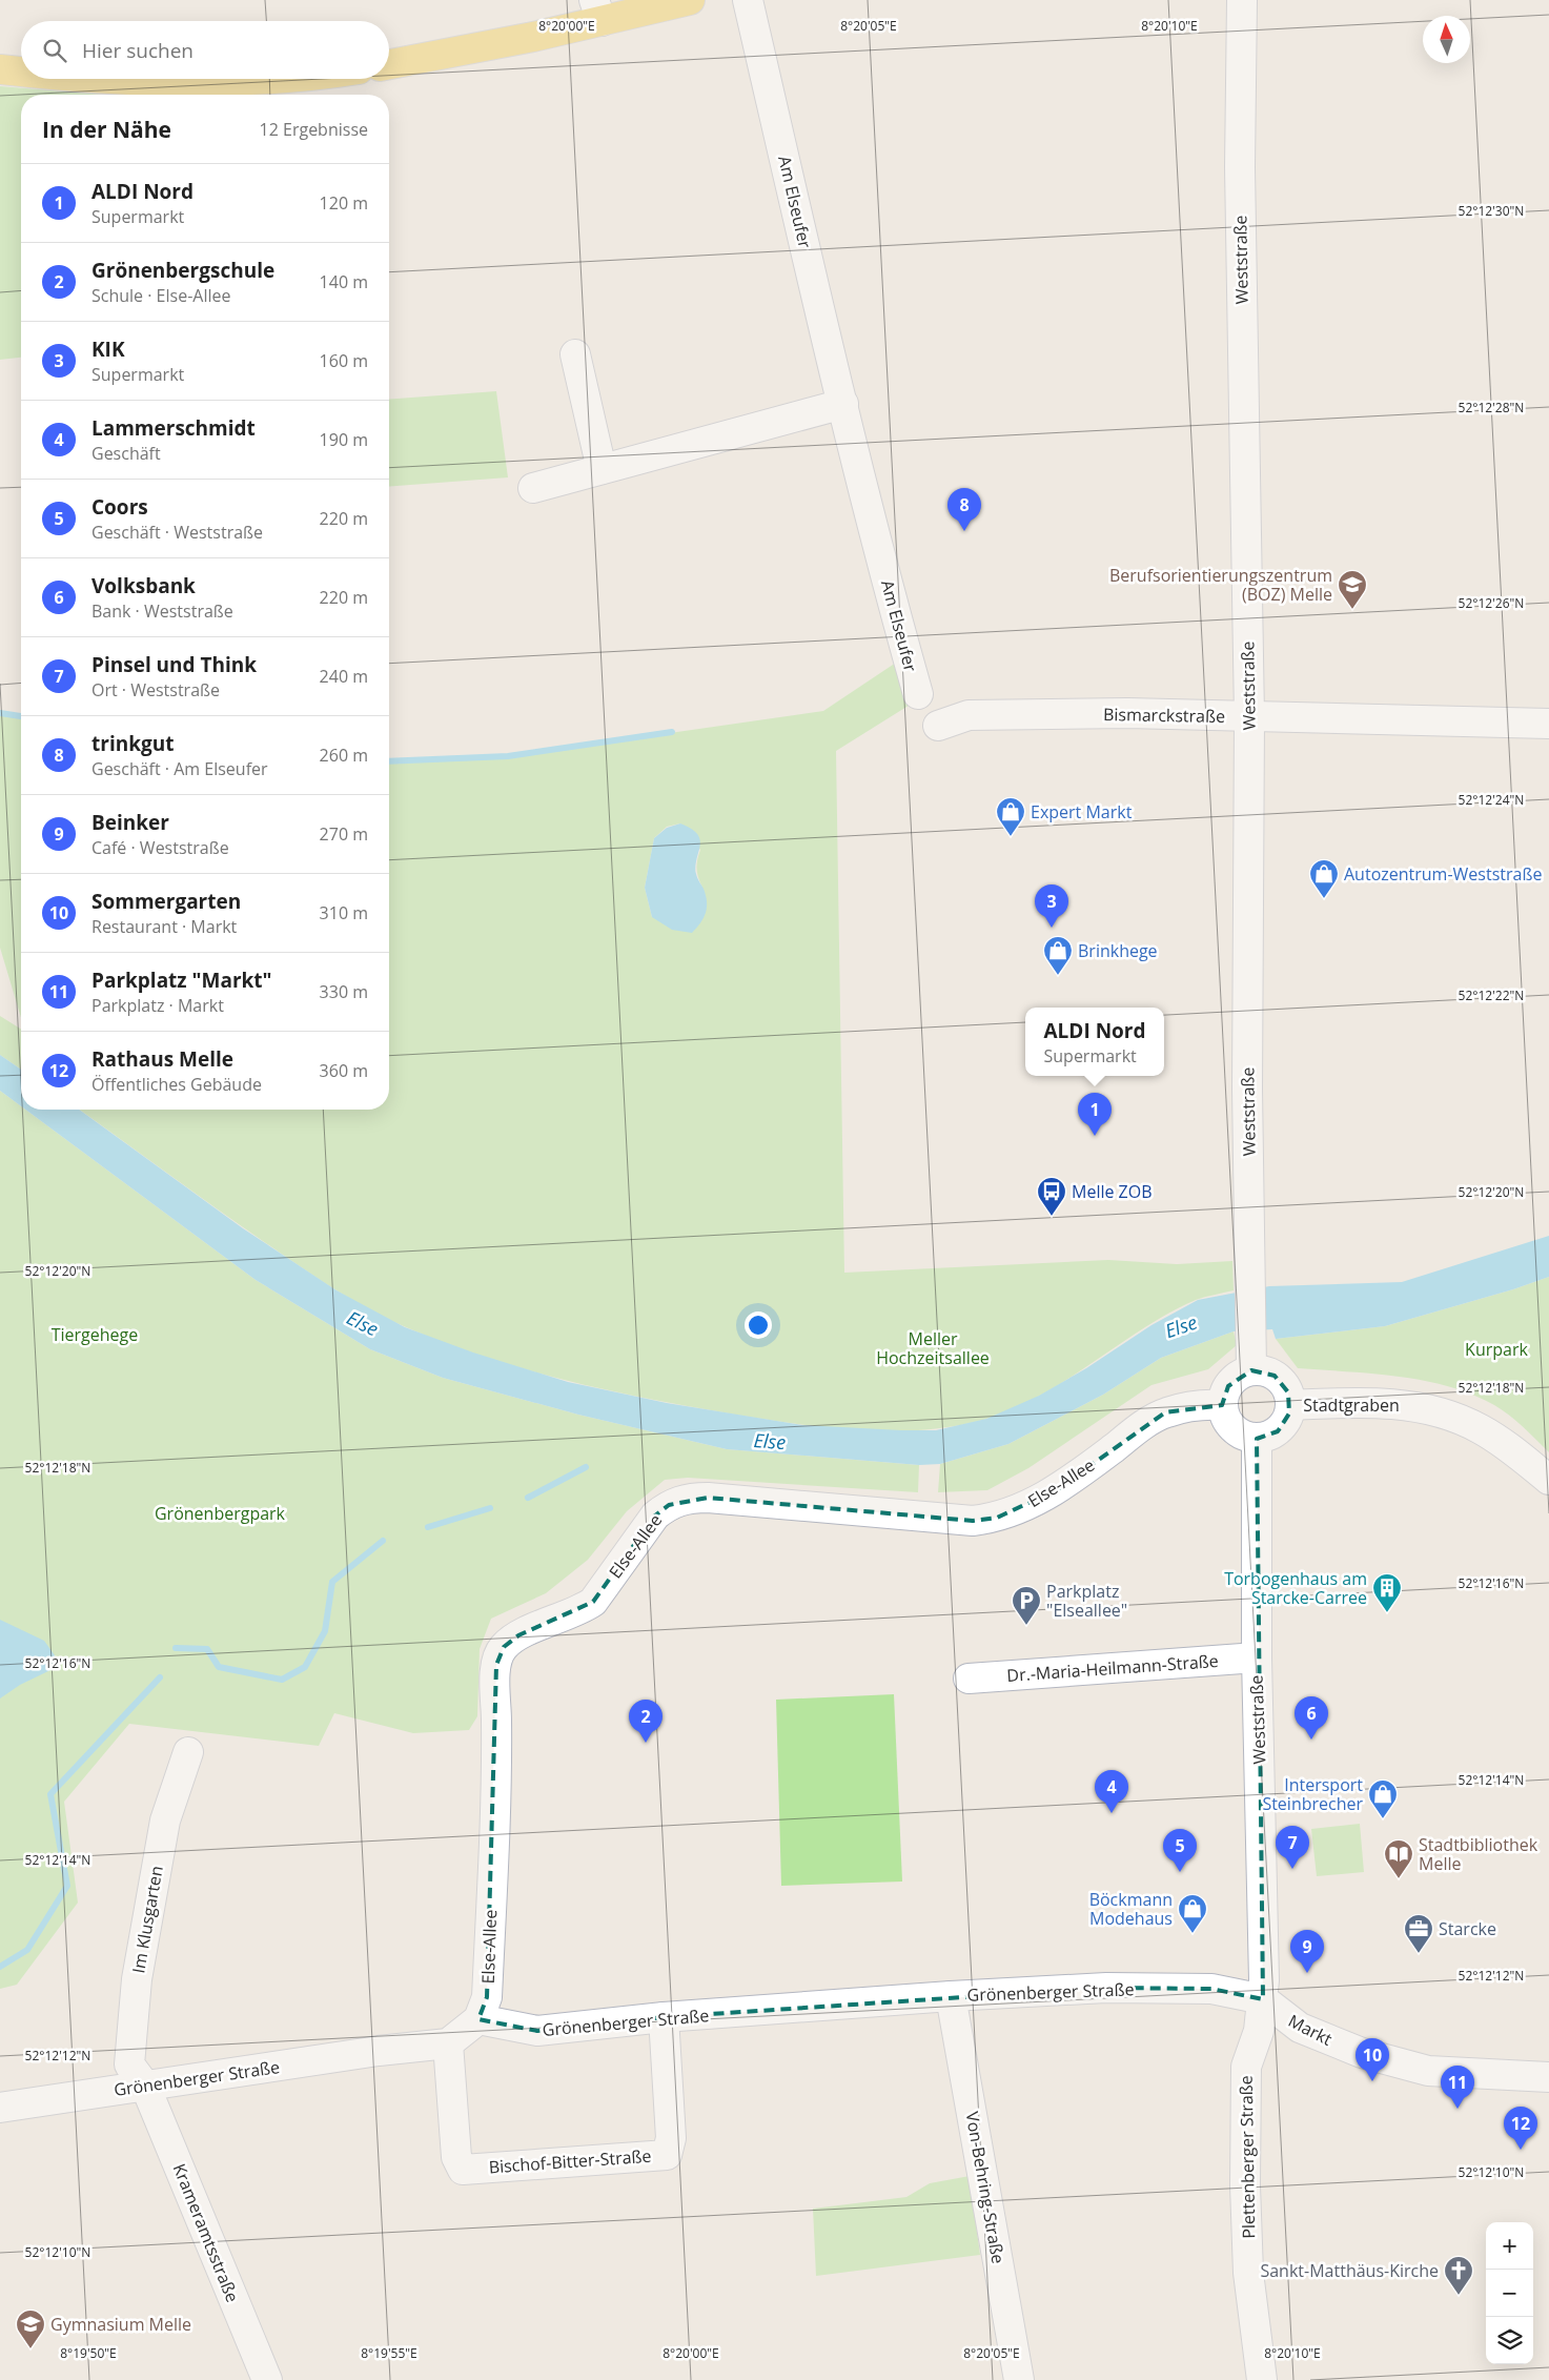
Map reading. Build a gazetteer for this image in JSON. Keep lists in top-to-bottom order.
{
  "streets": {
    "street": [
      "Am Elseufer",
      "Weststraße",
      "Bismarckstraße",
      "Stadtgraben",
      "Else-Allee",
      "Dr.-Maria-Heilmann-Straße",
      "Im Klusgarten",
      "Grönenberger Straße",
      "Markt",
      "Plettenberger Straße",
      "Bischof-Bitter-Straße",
      "Von-Behring-Straße",
      "Krameramtsstraße"
    ]
  },
  "crossings": [
    ["Weststraße", "Bismarckstraße"],
    ["Weststraße", "Stadtgraben"],
    ["Weststraße", "Else-Allee"],
    ["Weststraße", "Dr.-Maria-Heilmann-Straße"],
    ["Weststraße", "Grönenberger Straße"],
    ["Weststraße", "Markt"],
    ["Weststraße", "Plettenberger Straße"],
    ["Stadtgraben", "Else-Allee"],
    ["Else-Allee", "Grönenberger Straße"],
    ["Im Klusgarten", "Grönenberger Straße"],
    ["Im Klusgarten", "Krameramtsstraße"],
    ["Grönenberger Straße", "Markt"],
    ["Grönenberger Straße", "Plettenberger Straße"],
    ["Grönenberger Straße", "Bischof-Bitter-Straße"],
    ["Grönenberger Straße", "Von-Behring-Straße"],
    ["Grönenberger Straße", "Krameramtsstraße"],
    ["Markt", "Plettenberger Straße"]
  ],
  "water": ["Else"],
  "parks": [
    "Tiergehege",
    "Meller Hochzeitsallee",
    "Kurpark",
    "Grönenbergpark"
  ],
  "places": {
    "school or university": ["Berufsorientierungszentrum (BOZ) Melle", "Gymnasium Melle"],
    "shop": [
      "Expert Markt",
      "Autozentrum-Weststraße",
      "Brinkhege",
      "Intersport Steinbrecher",
      "Böckmann Modehaus"
    ],
    "bus stop": ["Melle ZOB"],
    "building": ["Torbogenhaus am Starcke-Carree"],
    "parking": ["Parkplatz \"Elseallee\""],
    "library": ["Stadtbibliothek Melle"],
    "office": ["Starcke"],
    "church": ["Sankt-Matthäus-Kirche"]
  },
  "north": "top",
  "page": {
    "search": "Hier suchen",
    "heading": ["In der Nähe", "12 Ergebnisse"],
    "list": [
      {
        "mark": "1",
        "name": "ALDI Nord",
        "note": "Supermarkt",
        "value": "120 m"
      },
      {
        "mark": "2",
        "name": "Grönenbergschule",
        "note": "Schule · Else-Allee",
        "value": "140 m"
      },
      {
        "mark": "3",
        "name": "KIK",
        "note": "Supermarkt",
        "value": "160 m"
      },
      {
        "mark": "4",
        "name": "Lammerschmidt",
        "note": "Geschäft",
        "value": "190 m"
      },
      {
        "mark": "5",
        "name": "Coors",
        "note": "Geschäft · Weststraße",
        "value": "220 m"
      },
      {
        "mark": "6",
        "name": "Volksbank",
        "note": "Bank · Weststraße",
        "value": "220 m"
      },
      {
        "mark": "7",
        "name": "Pinsel und Think",
        "note": "Ort · Weststraße",
        "value": "240 m"
      },
      {
        "mark": "8",
        "name": "trinkgut",
        "note": "Geschäft · Am Elseufer",
        "value": "260 m"
      },
      {
        "mark": "9",
        "name": "Beinker",
        "note": "Café · Weststraße",
        "value": "270 m"
      },
      {
        "mark": "10",
        "name": "Sommergarten",
        "note": "Restaurant · Markt",
        "value": "310 m"
      },
      {
        "mark": "11",
        "name": "Parkplatz \"Markt\"",
        "note": "Parkplatz · Markt",
        "value": "330 m"
      },
      {
        "mark": "12",
        "name": "Rathaus Melle",
        "note": "Öffentliches Gebäude",
        "value": "360 m"
      }
    ],
    "pins": [
      "8",
      "3",
      "1",
      "6",
      "2",
      "4",
      "7",
      "5",
      "9",
      "10",
      "11",
      "12"
    ],
    "popup": ["ALDI Nord", "Supermarkt"],
    "map_buttons": ["+", "−"]
  },
  "coordinates": [
    "8°20'00\"E",
    "8°20'05\"E",
    "8°20'10\"E",
    "52°12'30\"N",
    "52°12'28\"N",
    "52°12'26\"N",
    "52°12'24\"N",
    "52°12'22\"N",
    "52°12'20\"N",
    "52°12'18\"N",
    "52°12'16\"N",
    "52°12'14\"N",
    "52°12'12\"N",
    "52°12'10\"N",
    "8°19'50\"E",
    "8°19'55\"E"
  ]
}
